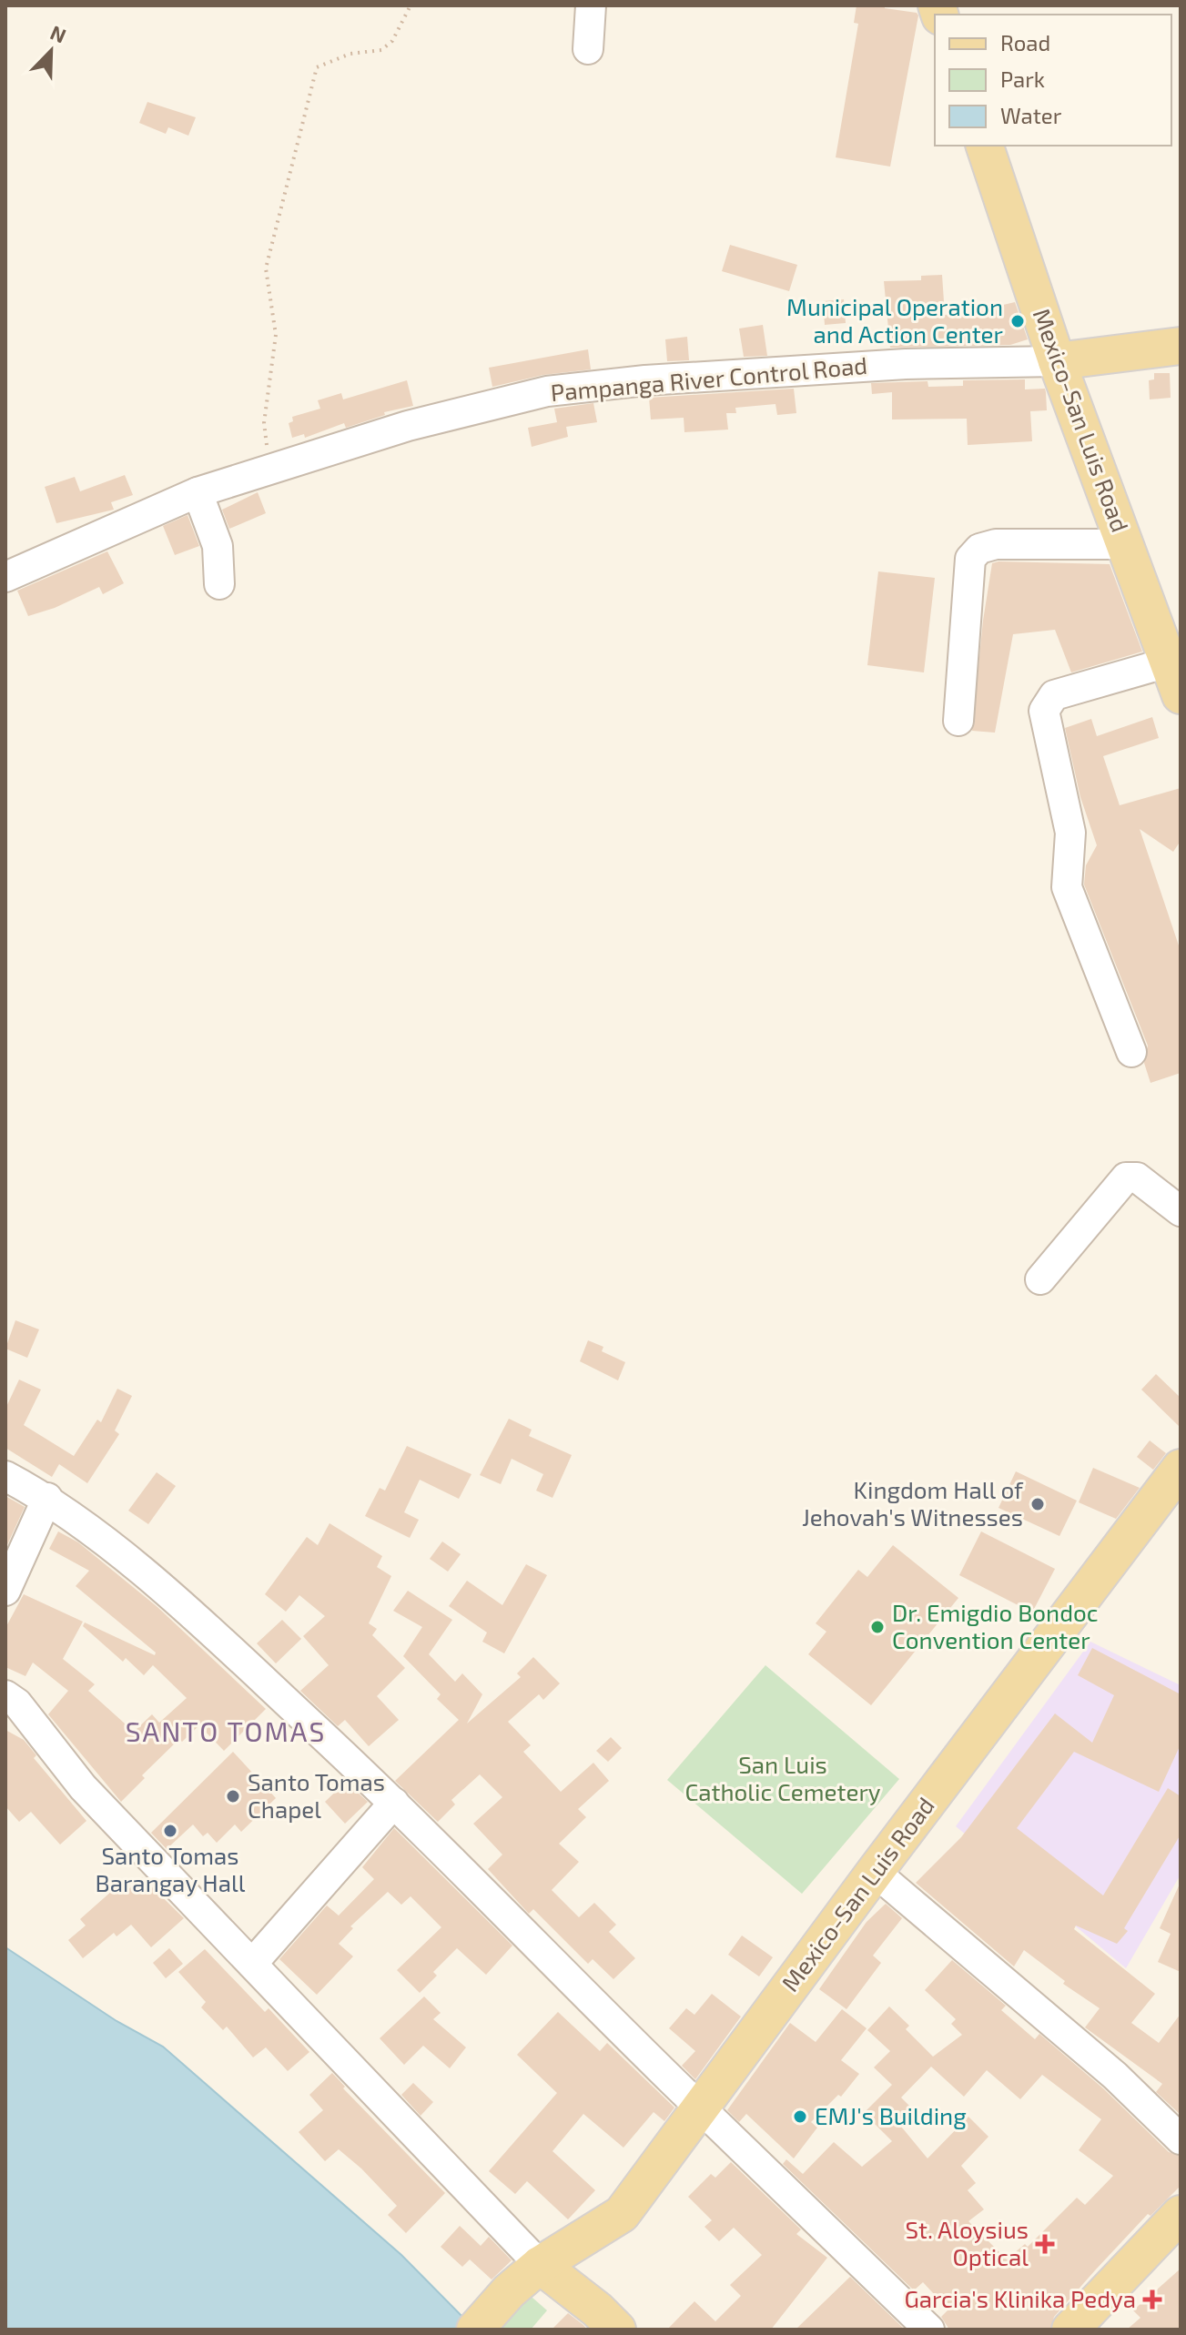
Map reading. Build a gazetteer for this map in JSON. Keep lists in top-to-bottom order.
{
  "streets": {
    "main road": ["Pampanga River Control Road", "Mexico-San Luis Road"]
  },
  "crossings": [
    ["Pampanga River Control Road", "Mexico-San Luis Road"]
  ],
  "districts": ["SANTO TOMAS"],
  "parks": ["San Luis Catholic Cemetery"],
  "places": {
    "other": [
      "Municipal Operation and Action Center",
      "Kingdom Hall of Jehovah's Witnesses",
      "Dr. Emigdio Bondoc Convention Center",
      "Santo Tomas Chapel",
      "Santo Tomas Barangay Hall",
      "EMJ's Building"
    ],
    "health": ["St. Aloysius Optical", "Garcia's Klinika Pedya"]
  },
  "legend": ["Road", "Park", "Water"],
  "north": "top right"
}
